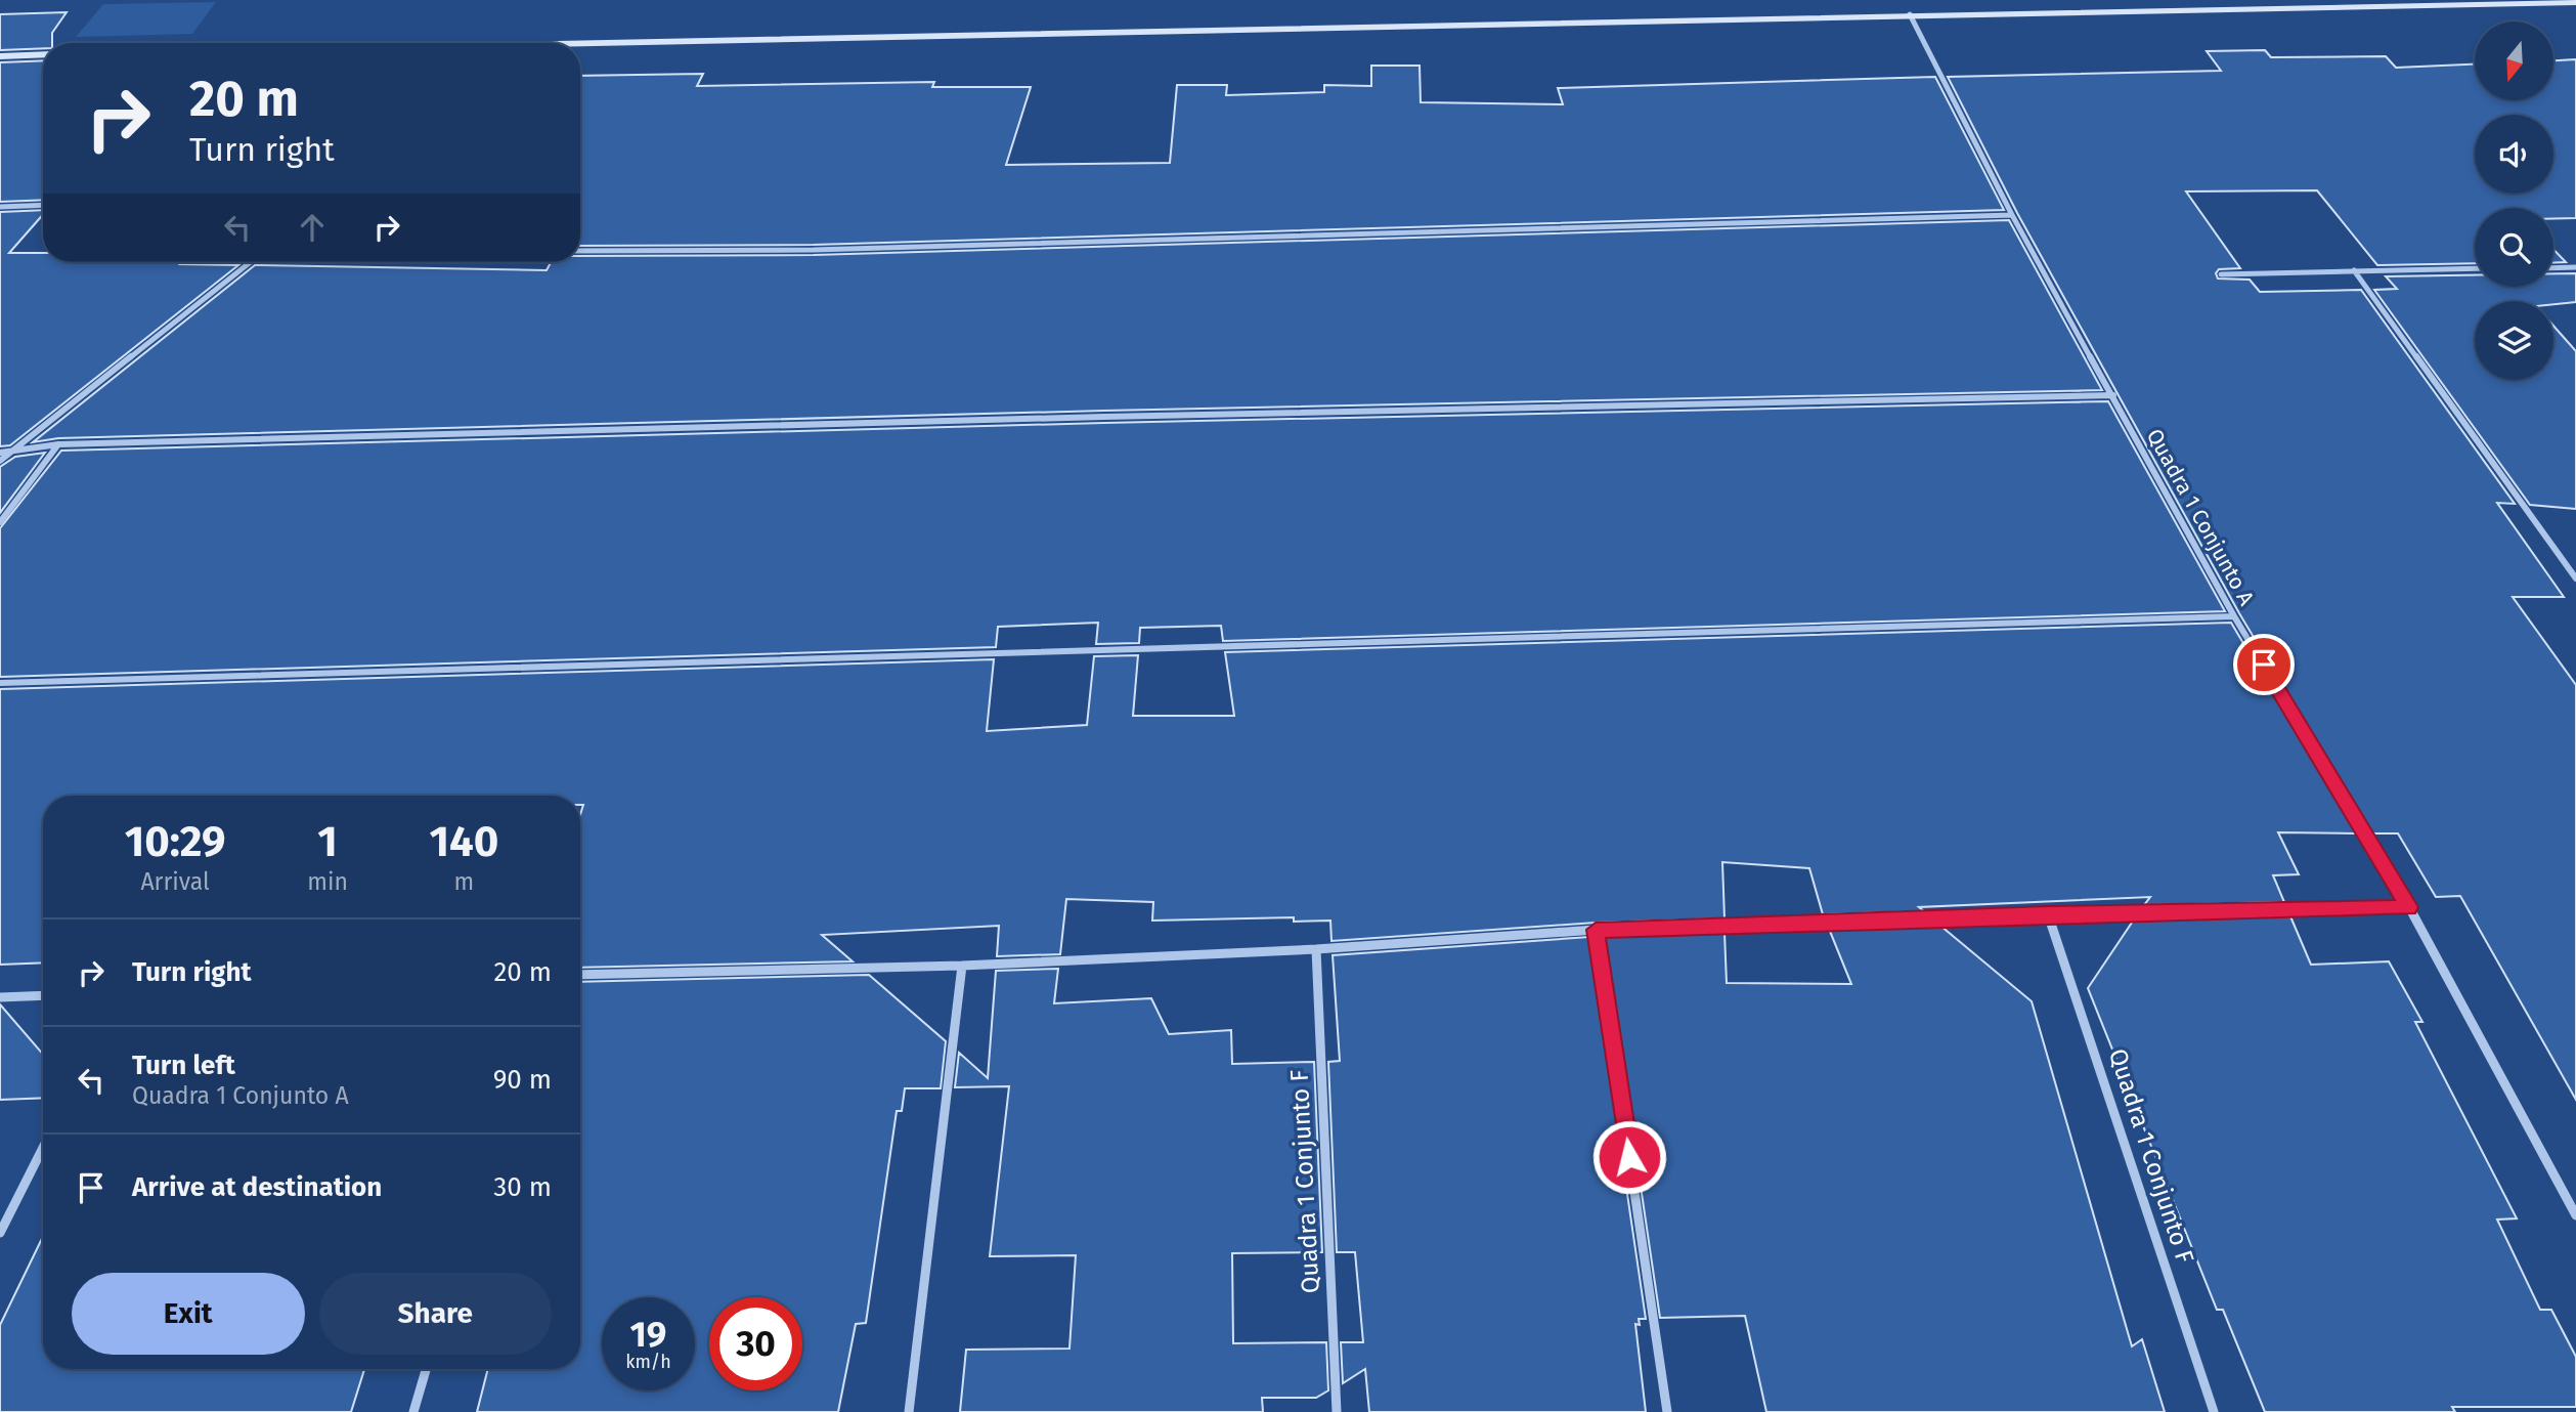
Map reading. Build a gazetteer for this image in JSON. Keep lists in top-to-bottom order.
{
  "streets": {
    "street": ["Quadra 1 Conjunto A", "Quadra 1 Conjunto F"]
  },
  "north": "bottom",
  "page": {
    "turn": ["20 m", "Turn right"],
    "eta": [
      "10:29",
      "Arrival",
      "1",
      "min",
      "140",
      "m"
    ],
    "list": [
      {
        "name": "Turn right",
        "value": "20 m"
      },
      {
        "name": "Turn left",
        "note": "Quadra 1 Conjunto A",
        "value": "90 m"
      },
      {
        "name": "Arrive at destination",
        "value": "30 m"
      }
    ],
    "buttons": ["Exit", "Share"],
    "speed": "19 km/h",
    "limit": "30"
  }
}
